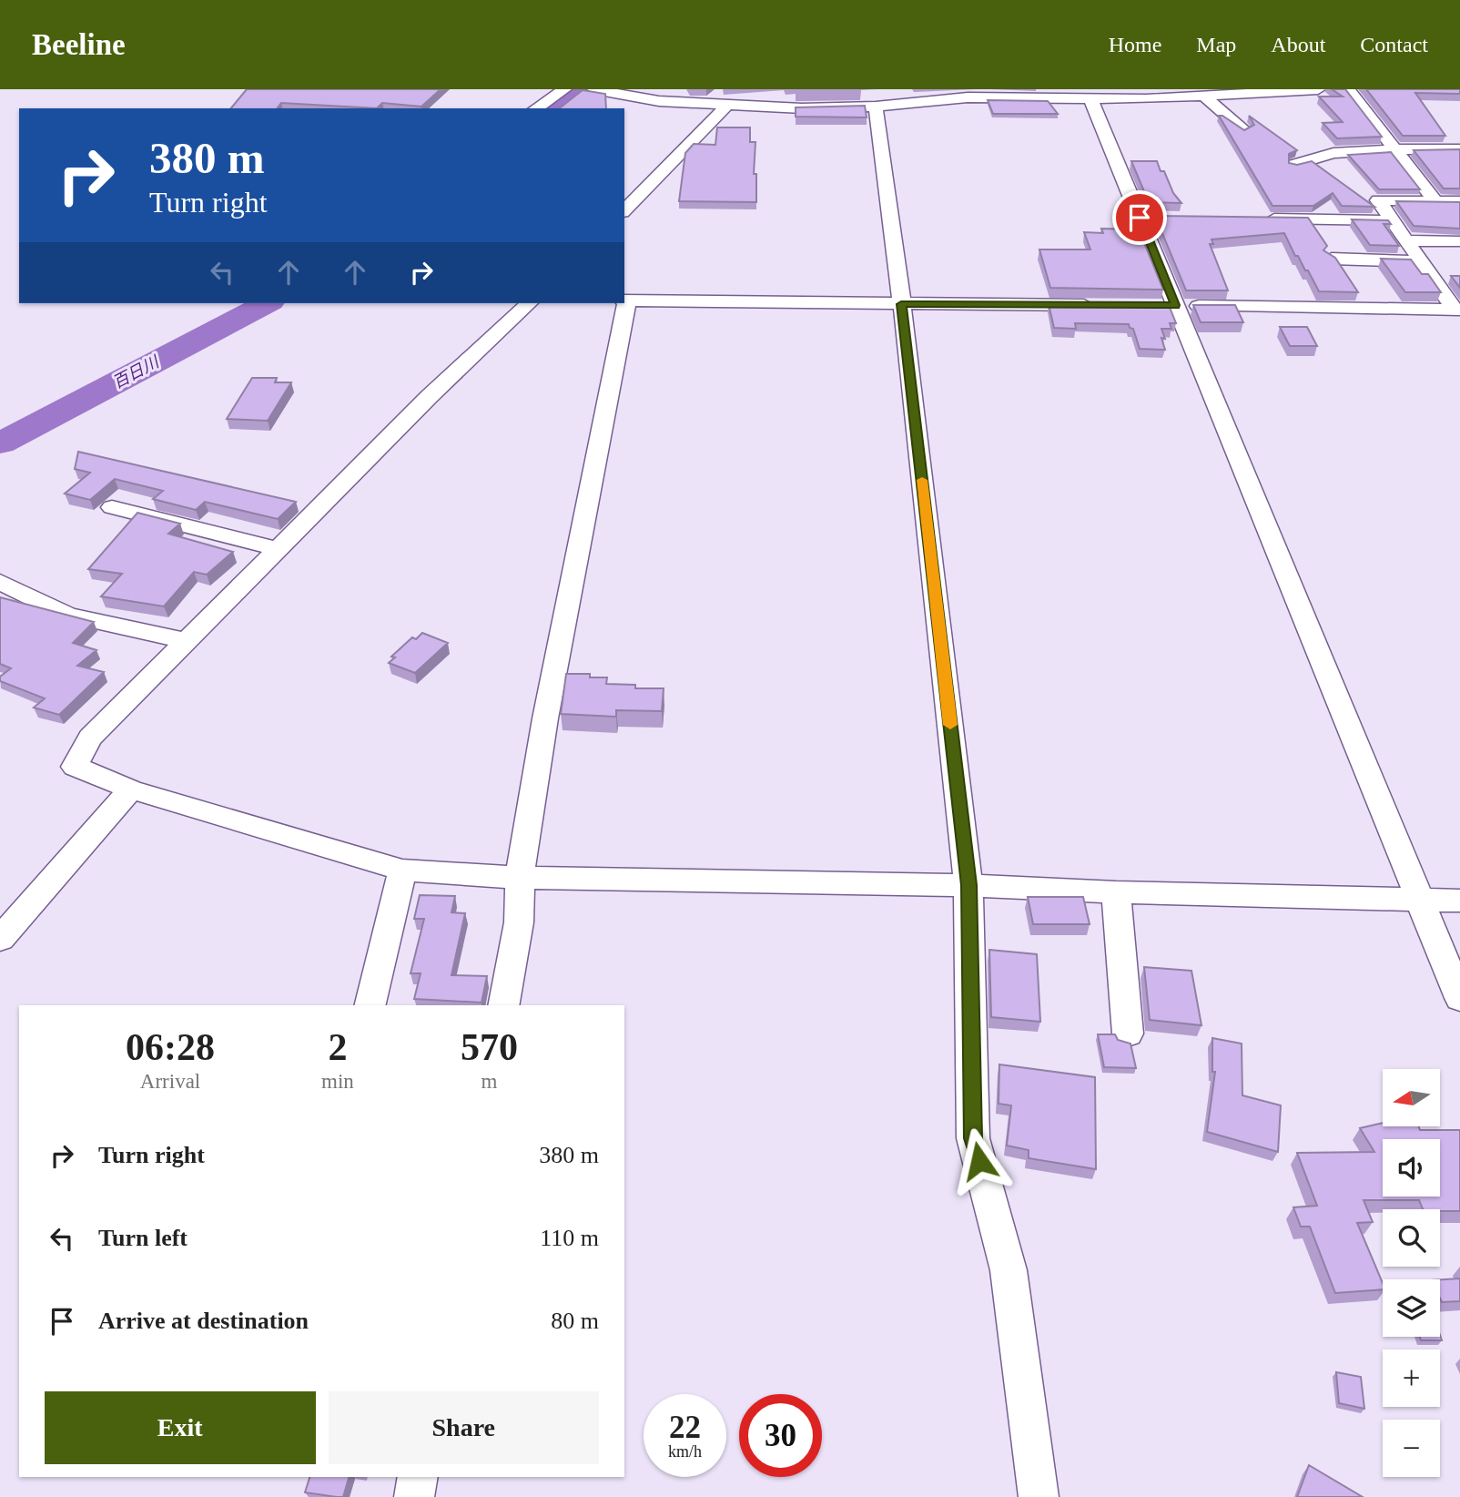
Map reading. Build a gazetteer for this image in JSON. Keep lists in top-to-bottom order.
{
  "water": ["百日川"],
  "north": "left",
  "page": {
    "header": "Beeline",
    "nav": [
      "Home",
      "Map",
      "About",
      "Contact"
    ],
    "turn": ["380 m", "Turn right"],
    "eta": [
      "06:28",
      "Arrival",
      "2",
      "min",
      "570",
      "m"
    ],
    "map_buttons": ["+", "−"],
    "list": [
      {
        "name": "Turn right",
        "value": "380 m"
      },
      {
        "name": "Turn left",
        "value": "110 m"
      },
      {
        "name": "Arrive at destination",
        "value": "80 m"
      }
    ],
    "buttons": ["Exit", "Share"],
    "speed": "22 km/h",
    "limit": "30"
  }
}
